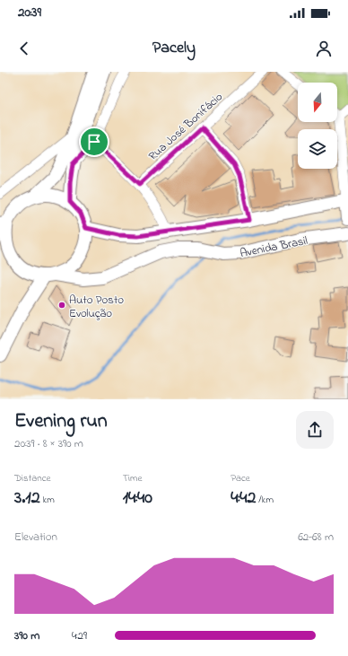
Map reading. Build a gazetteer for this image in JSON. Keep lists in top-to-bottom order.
{
  "streets": {
    "main road": ["Avenida Brasil"],
    "street": ["Rua José Bonifácio"]
  },
  "places": ["Auto Posto Evolução"],
  "north": "bottom",
  "page": {
    "status": "20:39",
    "header": "Pacely",
    "heading": ["Evening run", "20:39 · 8 × 390 m"],
    "stats": [
      ["Distance", "3.12 km"],
      ["Time", "14:40"],
      ["Pace", "4:42 /km"]
    ],
    "chart": ["Elevation", "62–68 m"],
    "list": [
      {
        "name": "390 m",
        "note": "4:29"
      }
    ]
  }
}
